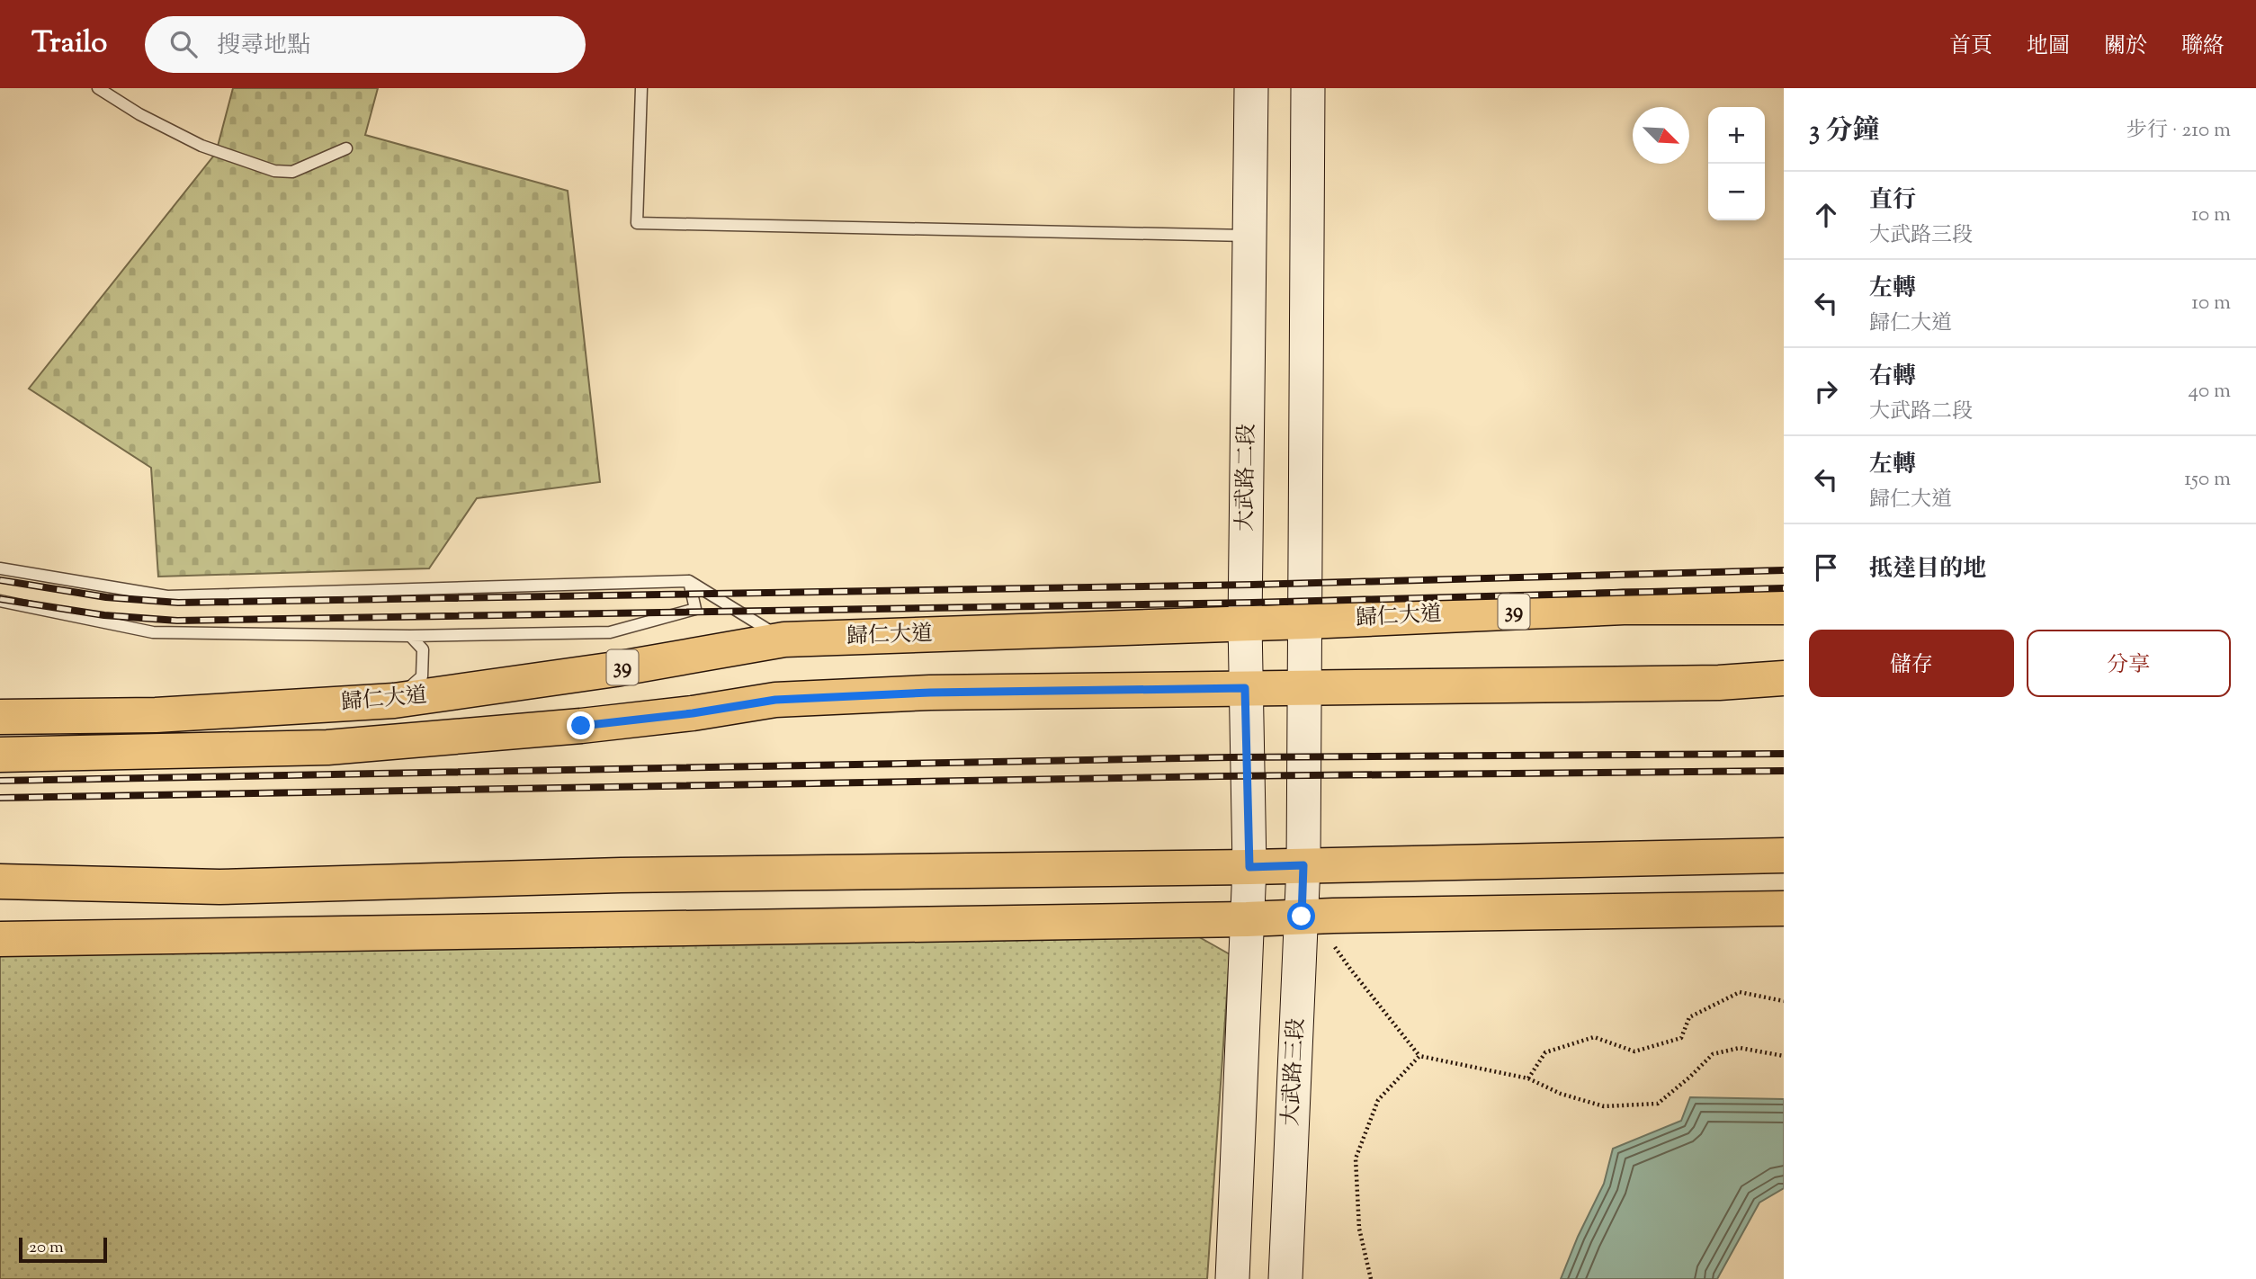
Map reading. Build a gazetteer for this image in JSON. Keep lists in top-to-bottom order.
{
  "streets": {
    "main road": ["39", "歸仁大道"],
    "street": ["大武路二段", "大武路三段"]
  },
  "crossings": [
    ["大武路二段", "歸仁大道"]
  ],
  "scale_bar": "20 m",
  "north": "bottom right",
  "page": {
    "header": "Trailo",
    "search": "搜尋地點",
    "nav": [
      "首頁",
      "地圖",
      "關於",
      "聯絡"
    ],
    "heading": ["3 分鐘", "步行 · 210 m"],
    "map_buttons": ["+", "−"],
    "list": [
      ["直行", "大武路三段", "10 m"],
      ["左轉", "歸仁大道", "10 m"],
      ["右轉", "大武路二段", "40 m"],
      ["左轉", "歸仁大道", "150 m"],
      "抵達目的地"
    ],
    "buttons": ["儲存", "分享"],
    "scale": "20 m"
  }
}
